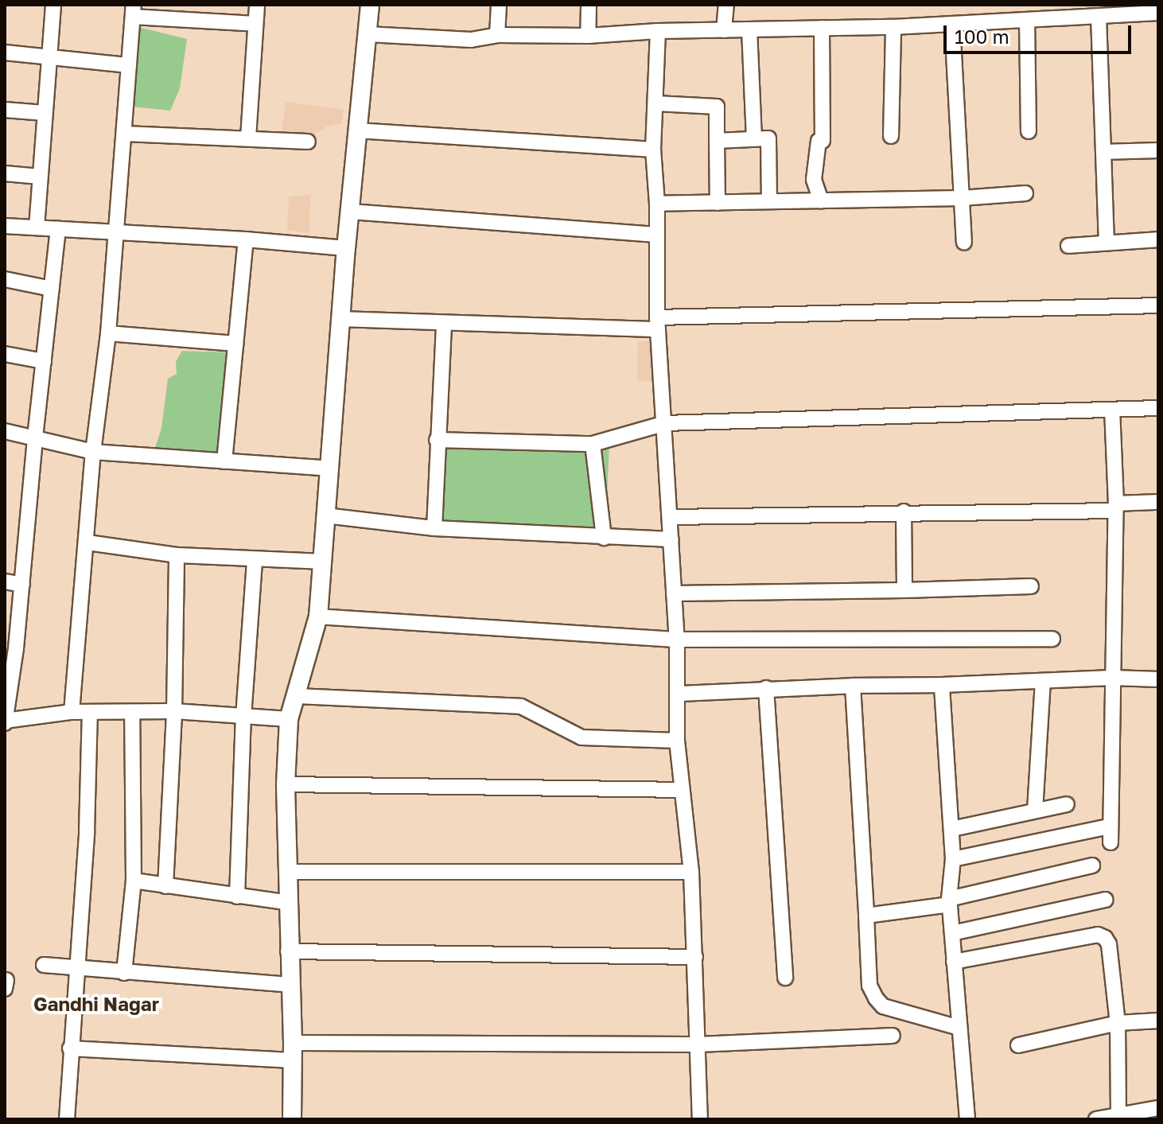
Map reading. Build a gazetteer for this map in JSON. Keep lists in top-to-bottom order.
{
  "districts": ["Gandhi Nagar"],
  "scale_bar": "100 m"
}
